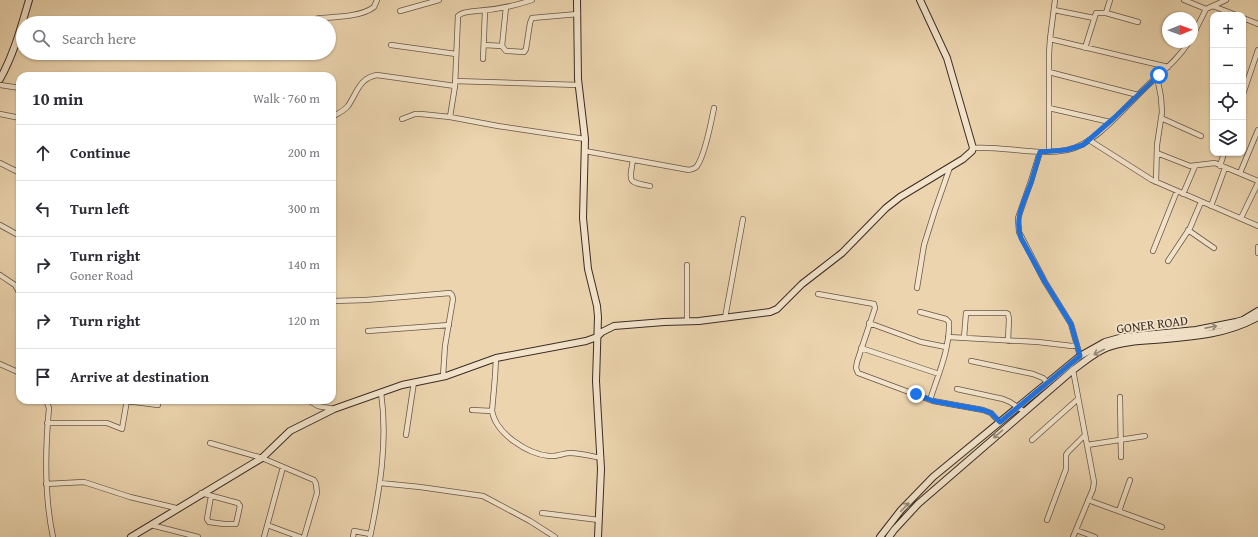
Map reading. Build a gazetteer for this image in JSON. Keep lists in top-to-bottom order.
{
  "streets": {
    "street": ["GONER ROAD"]
  },
  "north": "right",
  "page": {
    "map_buttons": ["+", "−"],
    "search": "Search here",
    "heading": ["10 min", "Walk · 760 m"],
    "list": [
      ["Continue", "200 m"],
      ["Turn left", "300 m"],
      ["Turn right", "Goner Road", "140 m"],
      ["Turn right", "120 m"],
      "Arrive at destination"
    ]
  }
}
